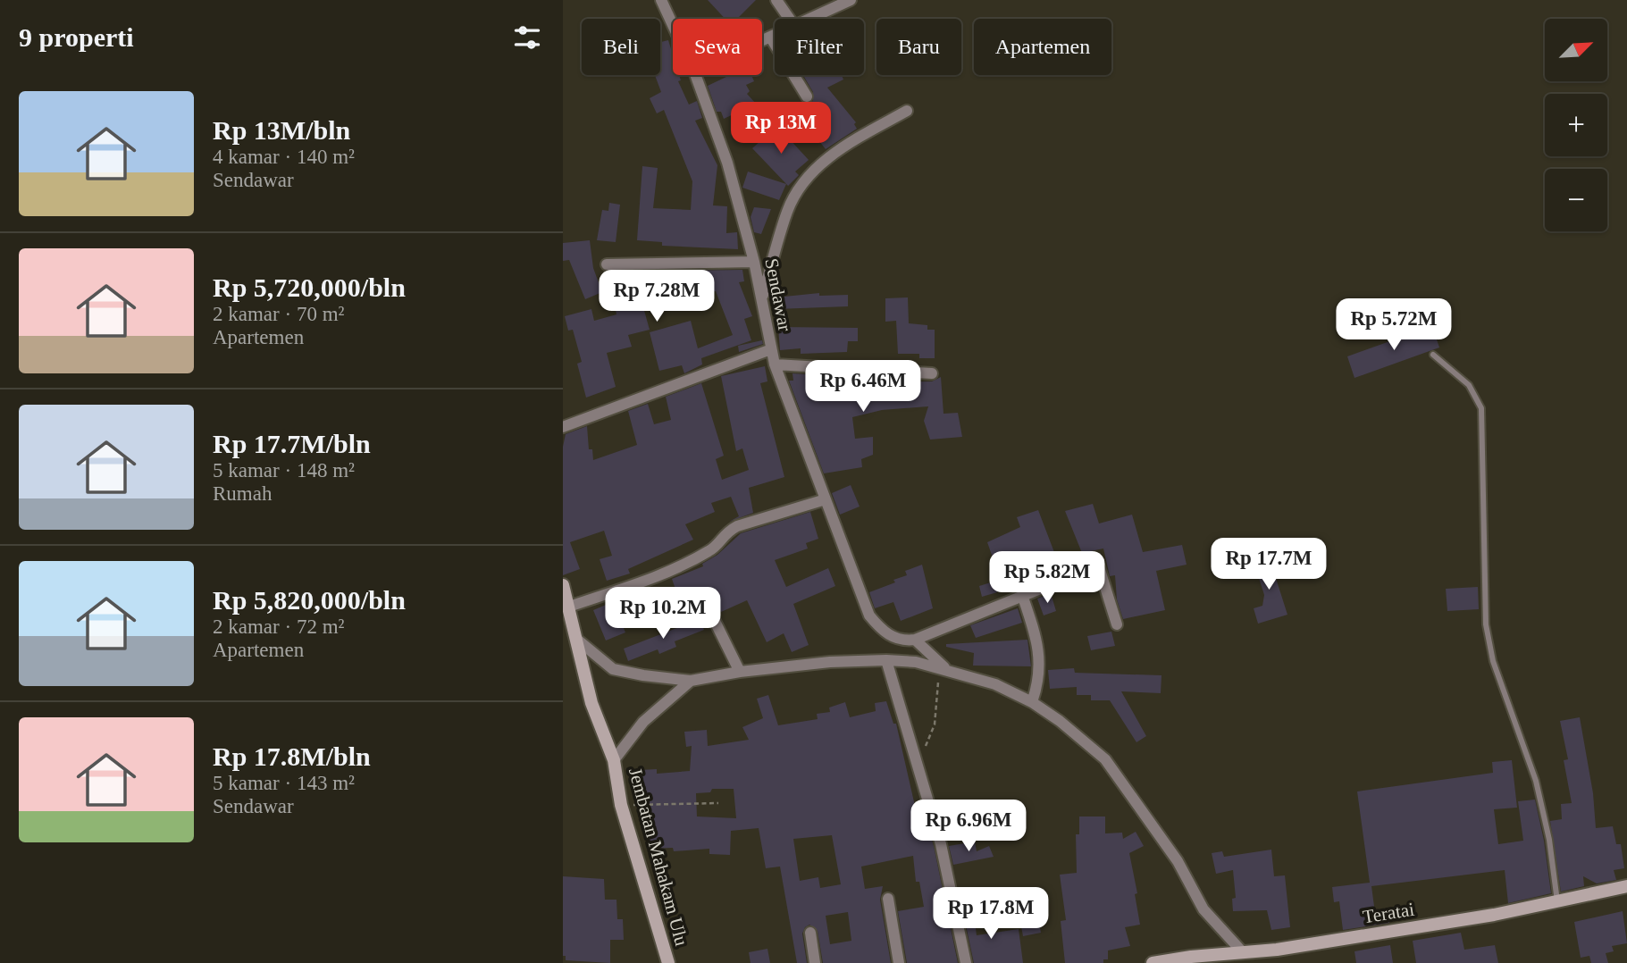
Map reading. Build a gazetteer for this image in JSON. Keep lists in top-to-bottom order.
{
  "streets": {
    "main road": ["Jembatan Mahakam Ulu", "Teratai"],
    "street": ["Sendawar"]
  },
  "north": "top right",
  "page": {
    "heading": "9 properti",
    "map_buttons": ["+", "−"],
    "chip": [
      "Beli",
      "Sewa",
      "Filter",
      "Baru",
      "Apartemen"
    ],
    "list": [
      {
        "name": "Rp 13M/bln",
        "note": "4 kamar · 140 m² · Sendawar"
      },
      {
        "name": "Rp 5,720,000/bln",
        "note": "2 kamar · 70 m² · Apartemen"
      },
      {
        "name": "Rp 17.7M/bln",
        "note": "5 kamar · 148 m² · Rumah"
      },
      {
        "name": "Rp 5,820,000/bln",
        "note": "2 kamar · 72 m² · Apartemen"
      },
      {
        "name": "Rp 17.8M/bln",
        "note": "5 kamar · 143 m² · Sendawar"
      }
    ],
    "price": [
      "Rp 13M",
      "Rp 7.28M",
      "Rp 5.72M",
      "Rp 6.46M",
      "Rp 17.7M",
      "Rp 5.82M",
      "Rp 10.2M",
      "Rp 6.96M",
      "Rp 17.8M"
    ]
  }
}
